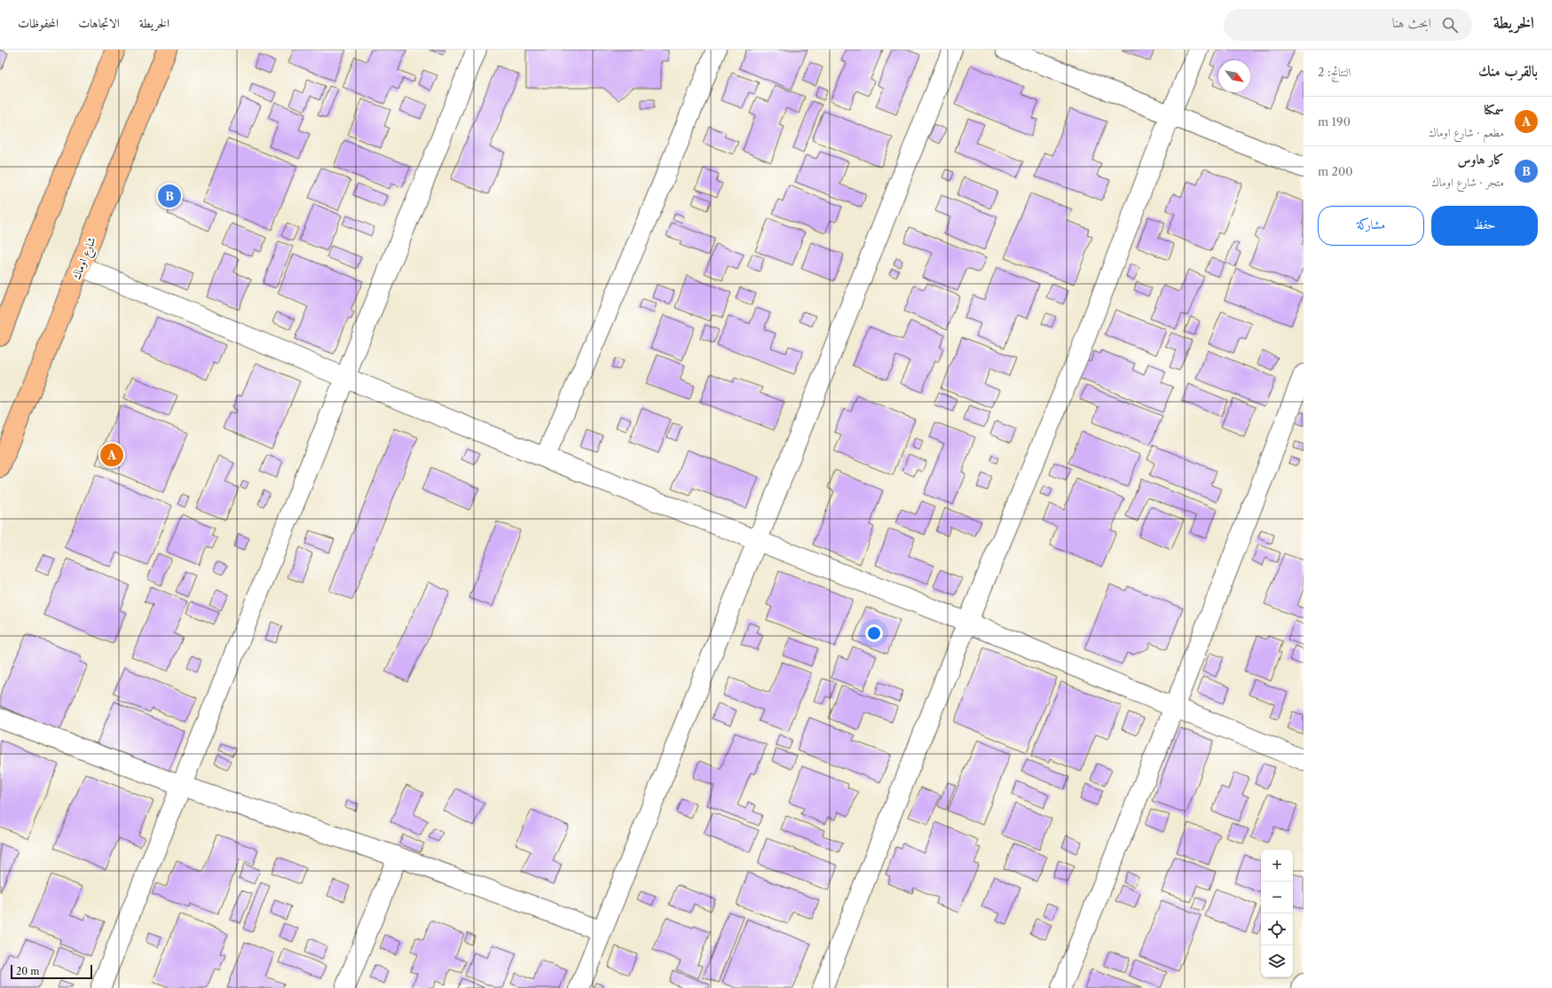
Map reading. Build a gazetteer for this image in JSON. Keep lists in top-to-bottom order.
{
  "streets": {
    "main road": ["شارع اوماك"]
  },
  "scale_bar": "20 m",
  "north": "bottom right",
  "page": {
    "header": "الخريطة",
    "search": "ابحث هنا",
    "nav": ["الخريطة", "الاتجاهات", "المحفوظات"],
    "heading": ["بالقرب منك", "النتائج: 2"],
    "list": [
      {
        "mark": "A",
        "name": "سمكنا",
        "note": "مطعم · شارع اوماك",
        "value": "190 m"
      },
      {
        "mark": "B",
        "name": "كار هاوس",
        "note": "متجر · شارع اوماك",
        "value": "200 m"
      }
    ],
    "pins": ["B", "A"],
    "buttons": ["حفظ", "مشاركة"],
    "map_buttons": ["+", "−"],
    "scale": "20 m"
  }
}
